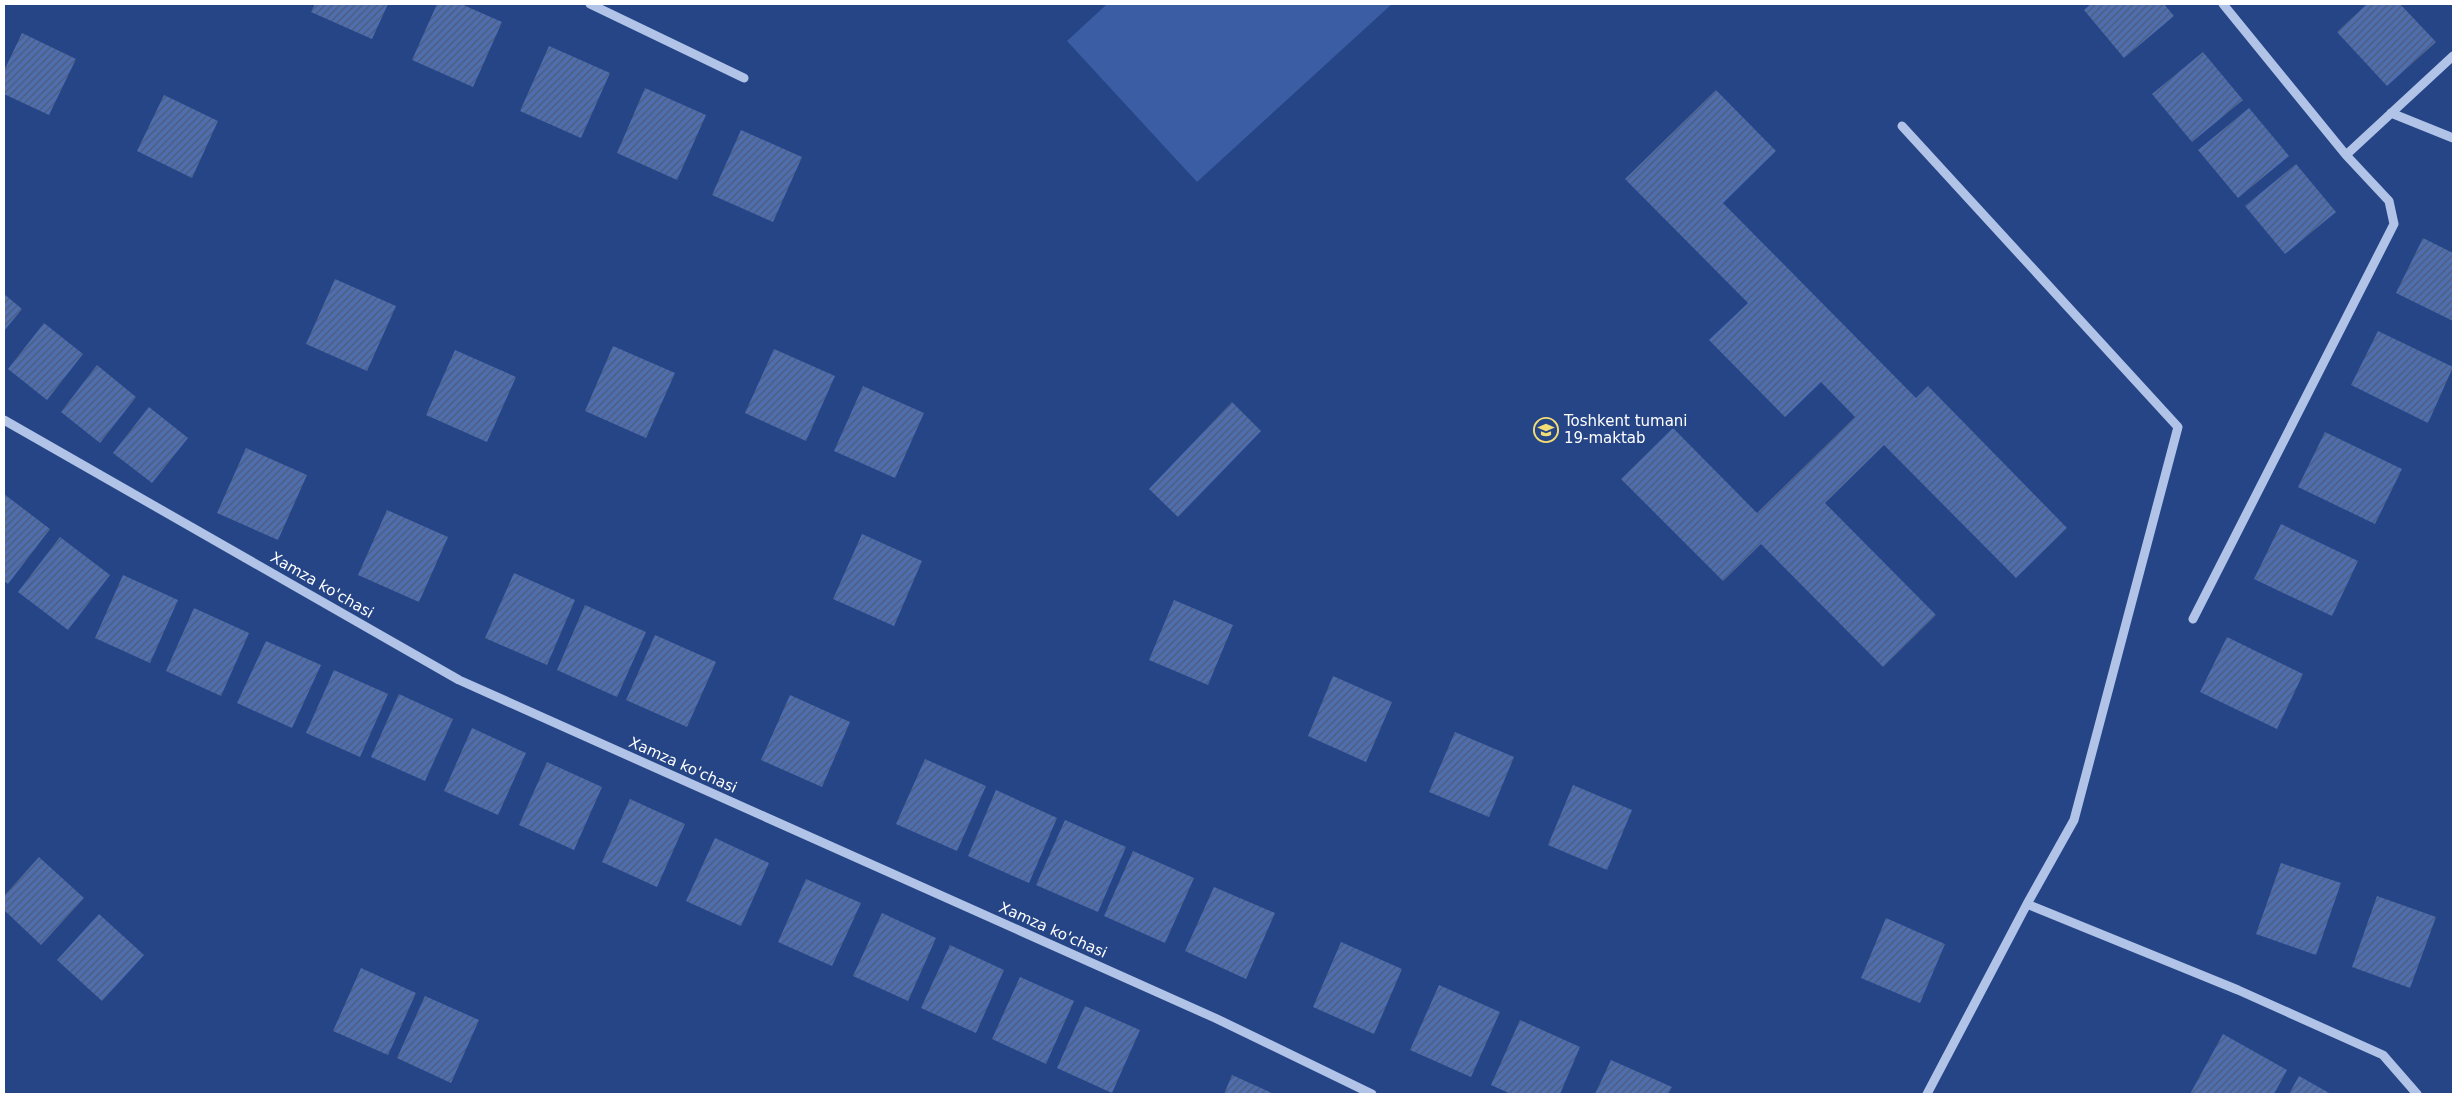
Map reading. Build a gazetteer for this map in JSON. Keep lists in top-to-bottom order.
{
  "streets": {
    "street": ["Xamza ko'chasi"]
  },
  "places": {
    "school or university": ["Toshkent tumani 19-maktab"]
  }
}
